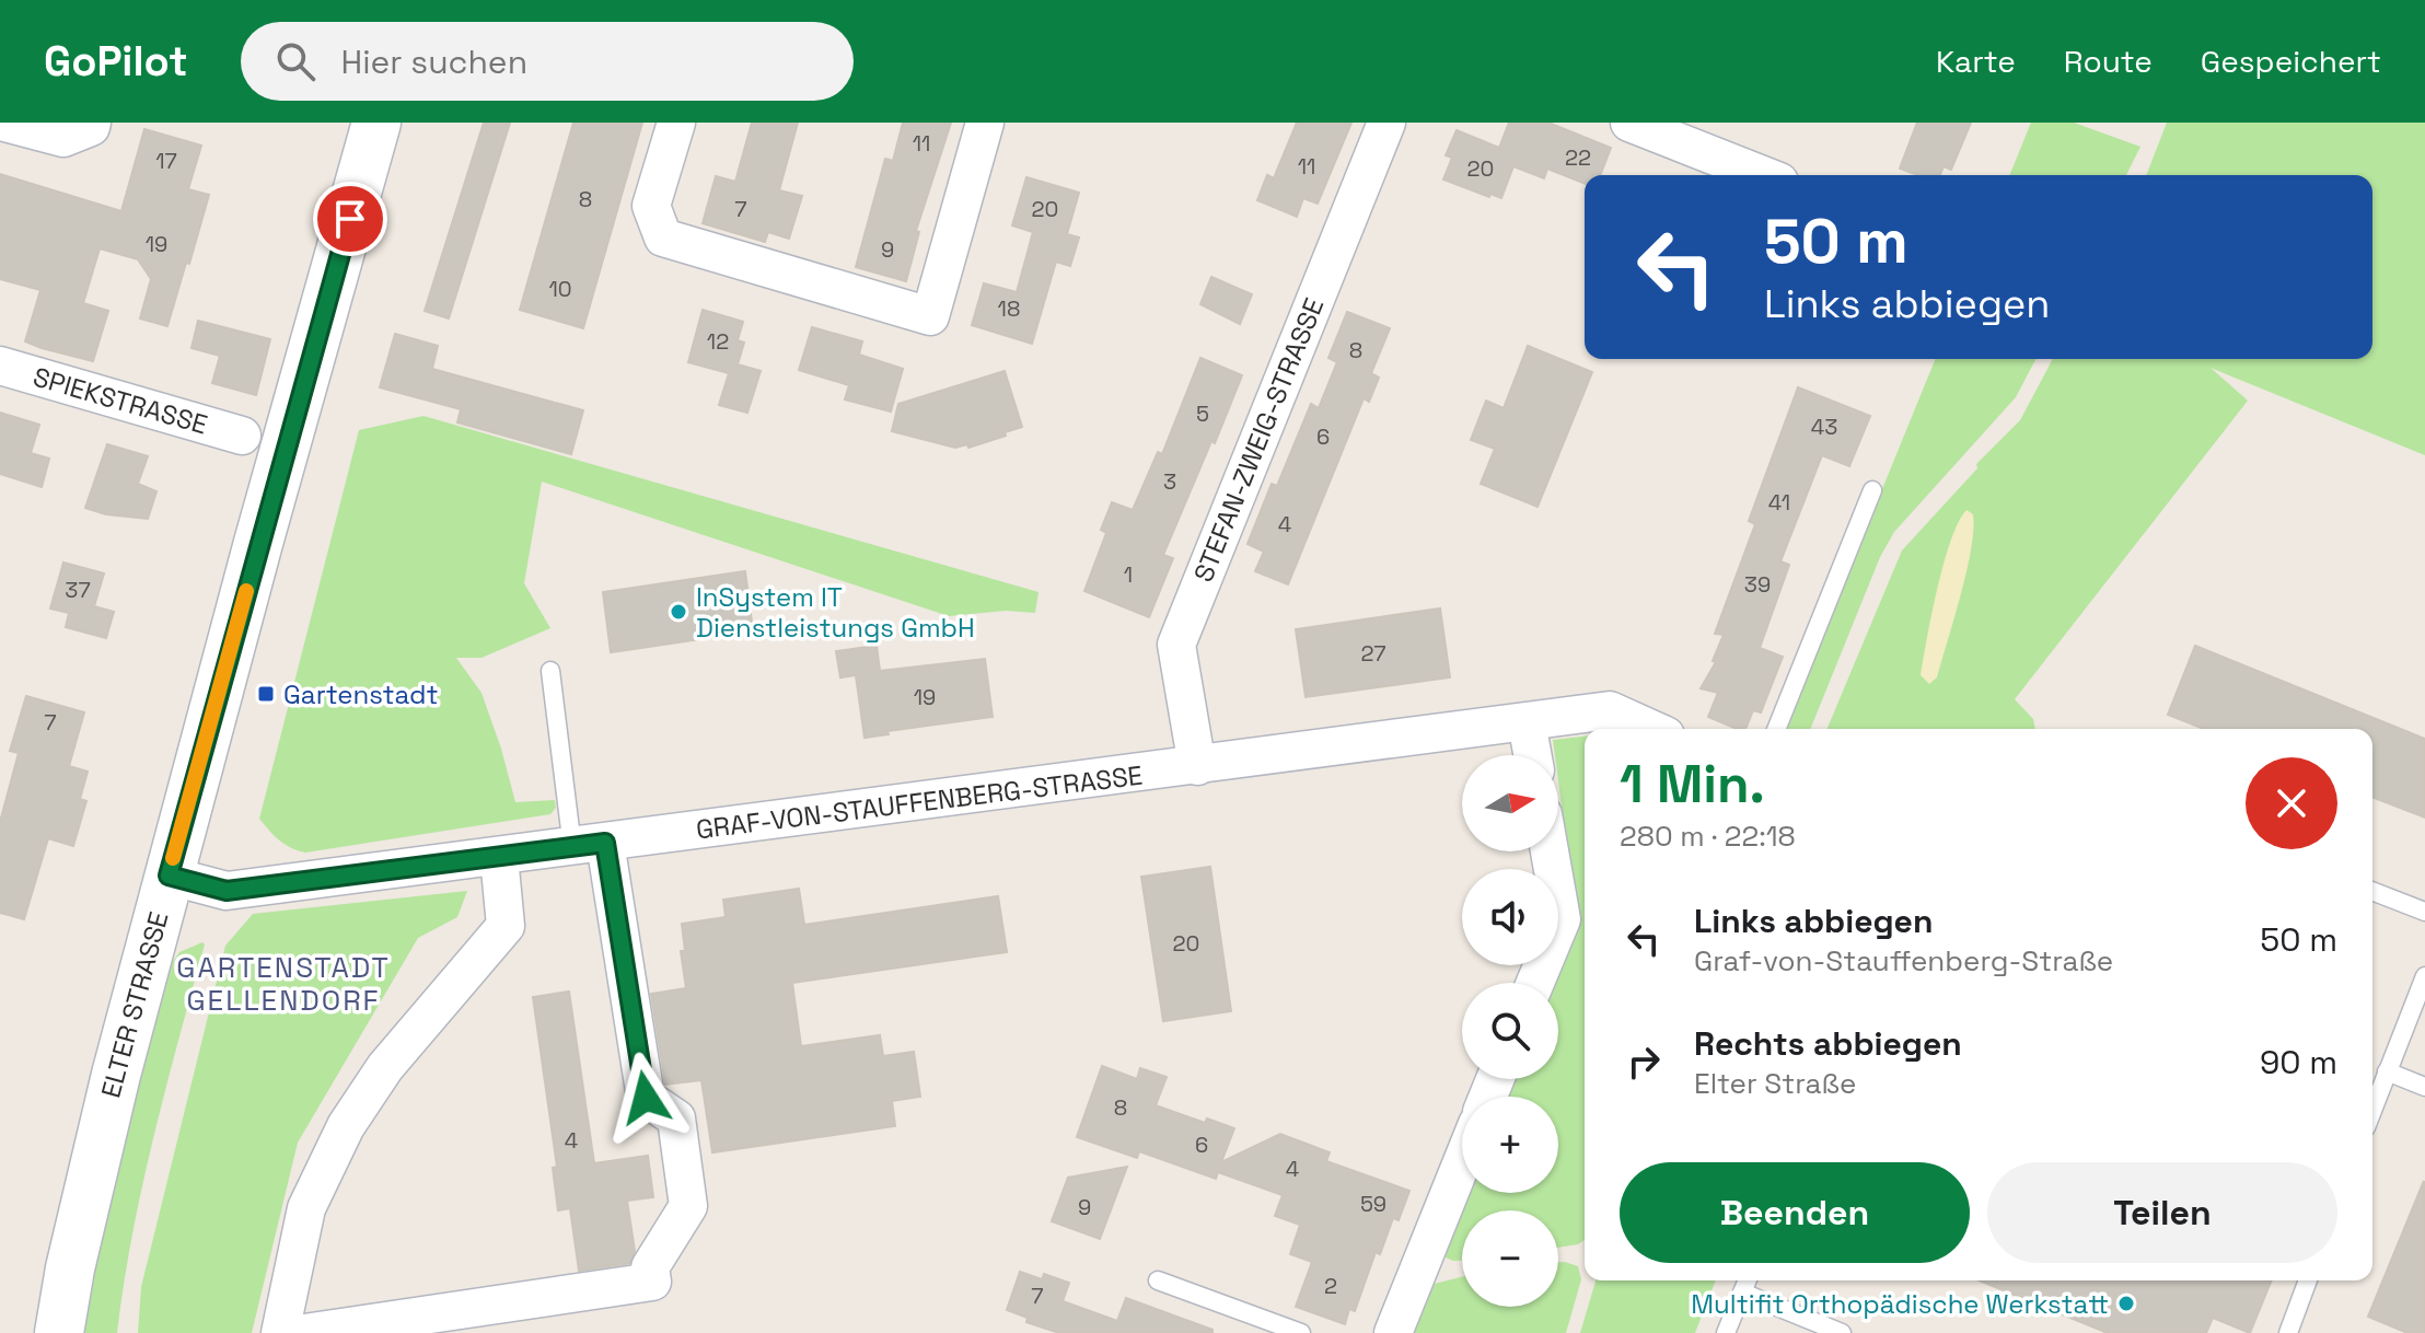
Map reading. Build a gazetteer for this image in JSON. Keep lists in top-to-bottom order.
{
  "streets": {
    "main road": ["ELTER STRASSE"],
    "street": ["SPIEKSTRASSE", "STEFAN-ZWEIG-STRASSE", "GRAF-VON-STAUFFENBERG-STRASSE"]
  },
  "crossings": [
    ["STEFAN-ZWEIG-STRASSE", "GRAF-VON-STAUFFENBERG-STRASSE"],
    ["GRAF-VON-STAUFFENBERG-STRASSE", "ELTER STRASSE"]
  ],
  "districts": ["GARTENSTADT GELLENDORF"],
  "places": {
    "other": ["InSystem IT Dienstleistungs GmbH", "Multifit Orthopädische Werkstatt"],
    "transit": ["Gartenstadt"]
  },
  "house_numbers": [
    "11",
    "22",
    "17",
    "11",
    "20",
    "8",
    "7",
    "20",
    "19",
    "9",
    "10",
    "18",
    "12",
    "8",
    "5",
    "43",
    "6",
    "3",
    "41",
    "4",
    "1",
    "39",
    "37",
    "27",
    "19",
    "7",
    "20",
    "8",
    "4",
    "6",
    "4",
    "59",
    "9",
    "2",
    "7"
  ],
  "north": "right",
  "page": {
    "header": "GoPilot",
    "search": "Hier suchen",
    "nav": ["Karte", "Route", "Gespeichert"],
    "turn": ["50 m", "Links abbiegen"],
    "heading": ["1 Min.", "280 m · 22:18"],
    "map_buttons": ["+", "−"],
    "list": [
      {
        "name": "Links abbiegen",
        "note": "Graf-von-Stauffenberg-Straße",
        "value": "50 m"
      },
      {
        "name": "Rechts abbiegen",
        "note": "Elter Straße",
        "value": "90 m"
      }
    ],
    "buttons": ["Beenden", "Teilen"]
  }
}
